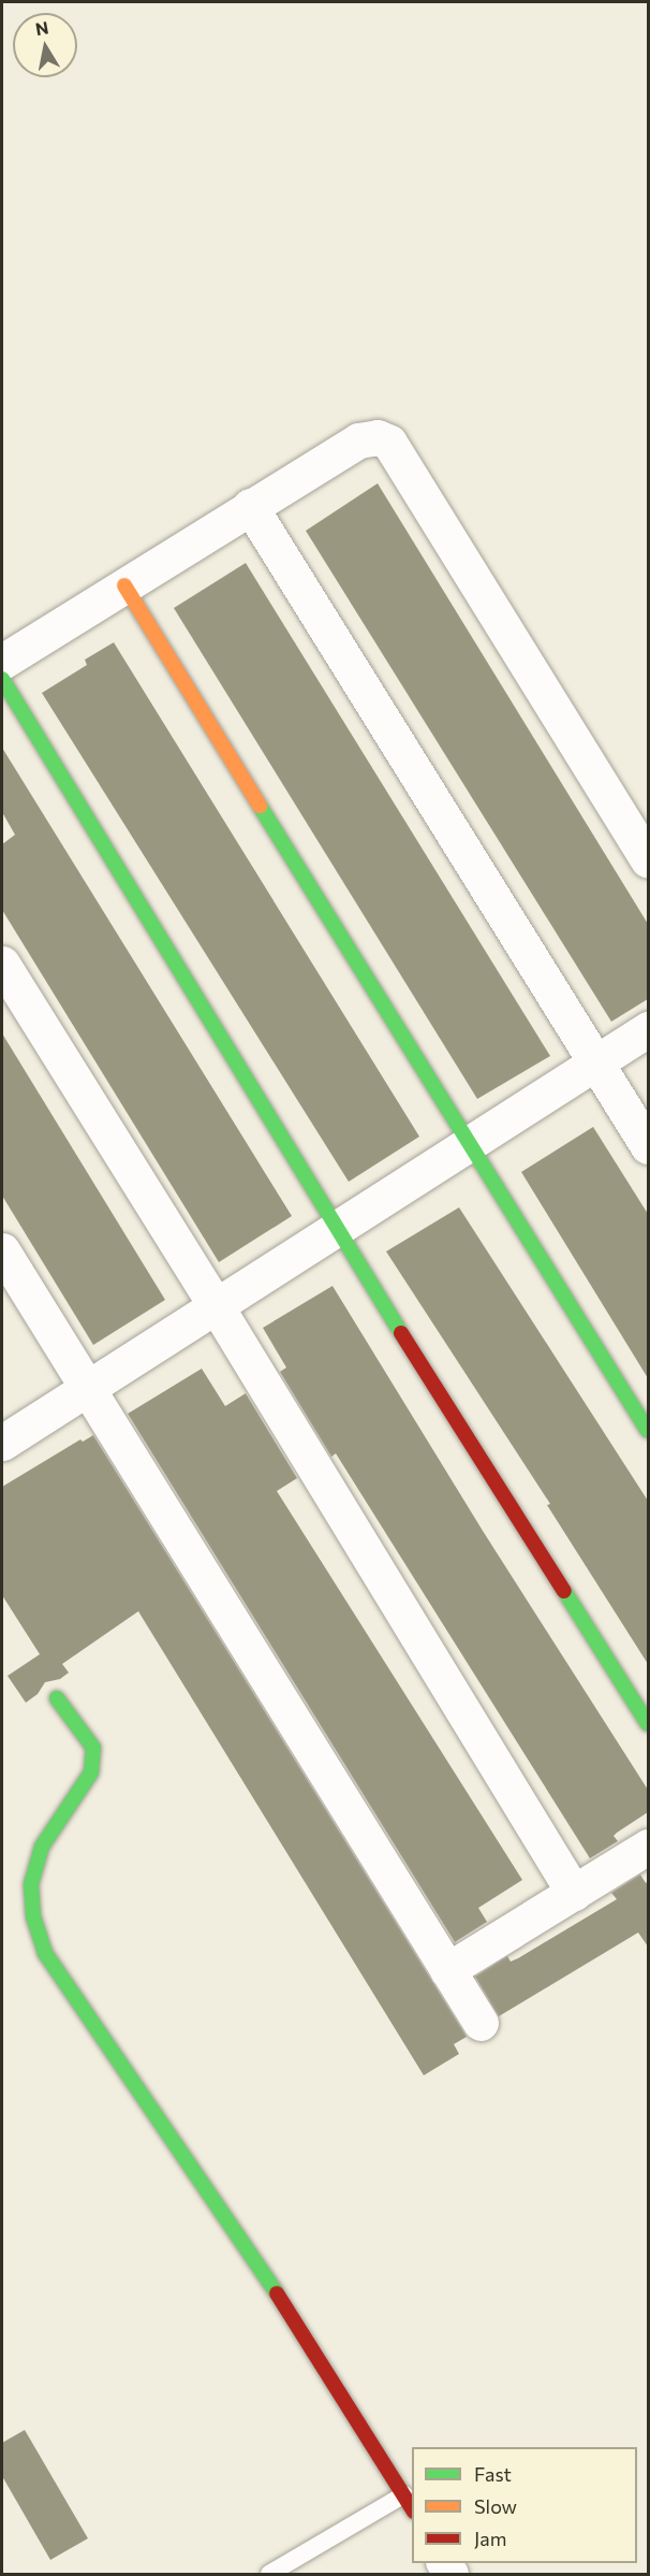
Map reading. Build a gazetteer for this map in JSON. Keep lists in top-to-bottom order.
{
  "legend": ["Fast", "Slow", "Jam"],
  "north": "top"
}
